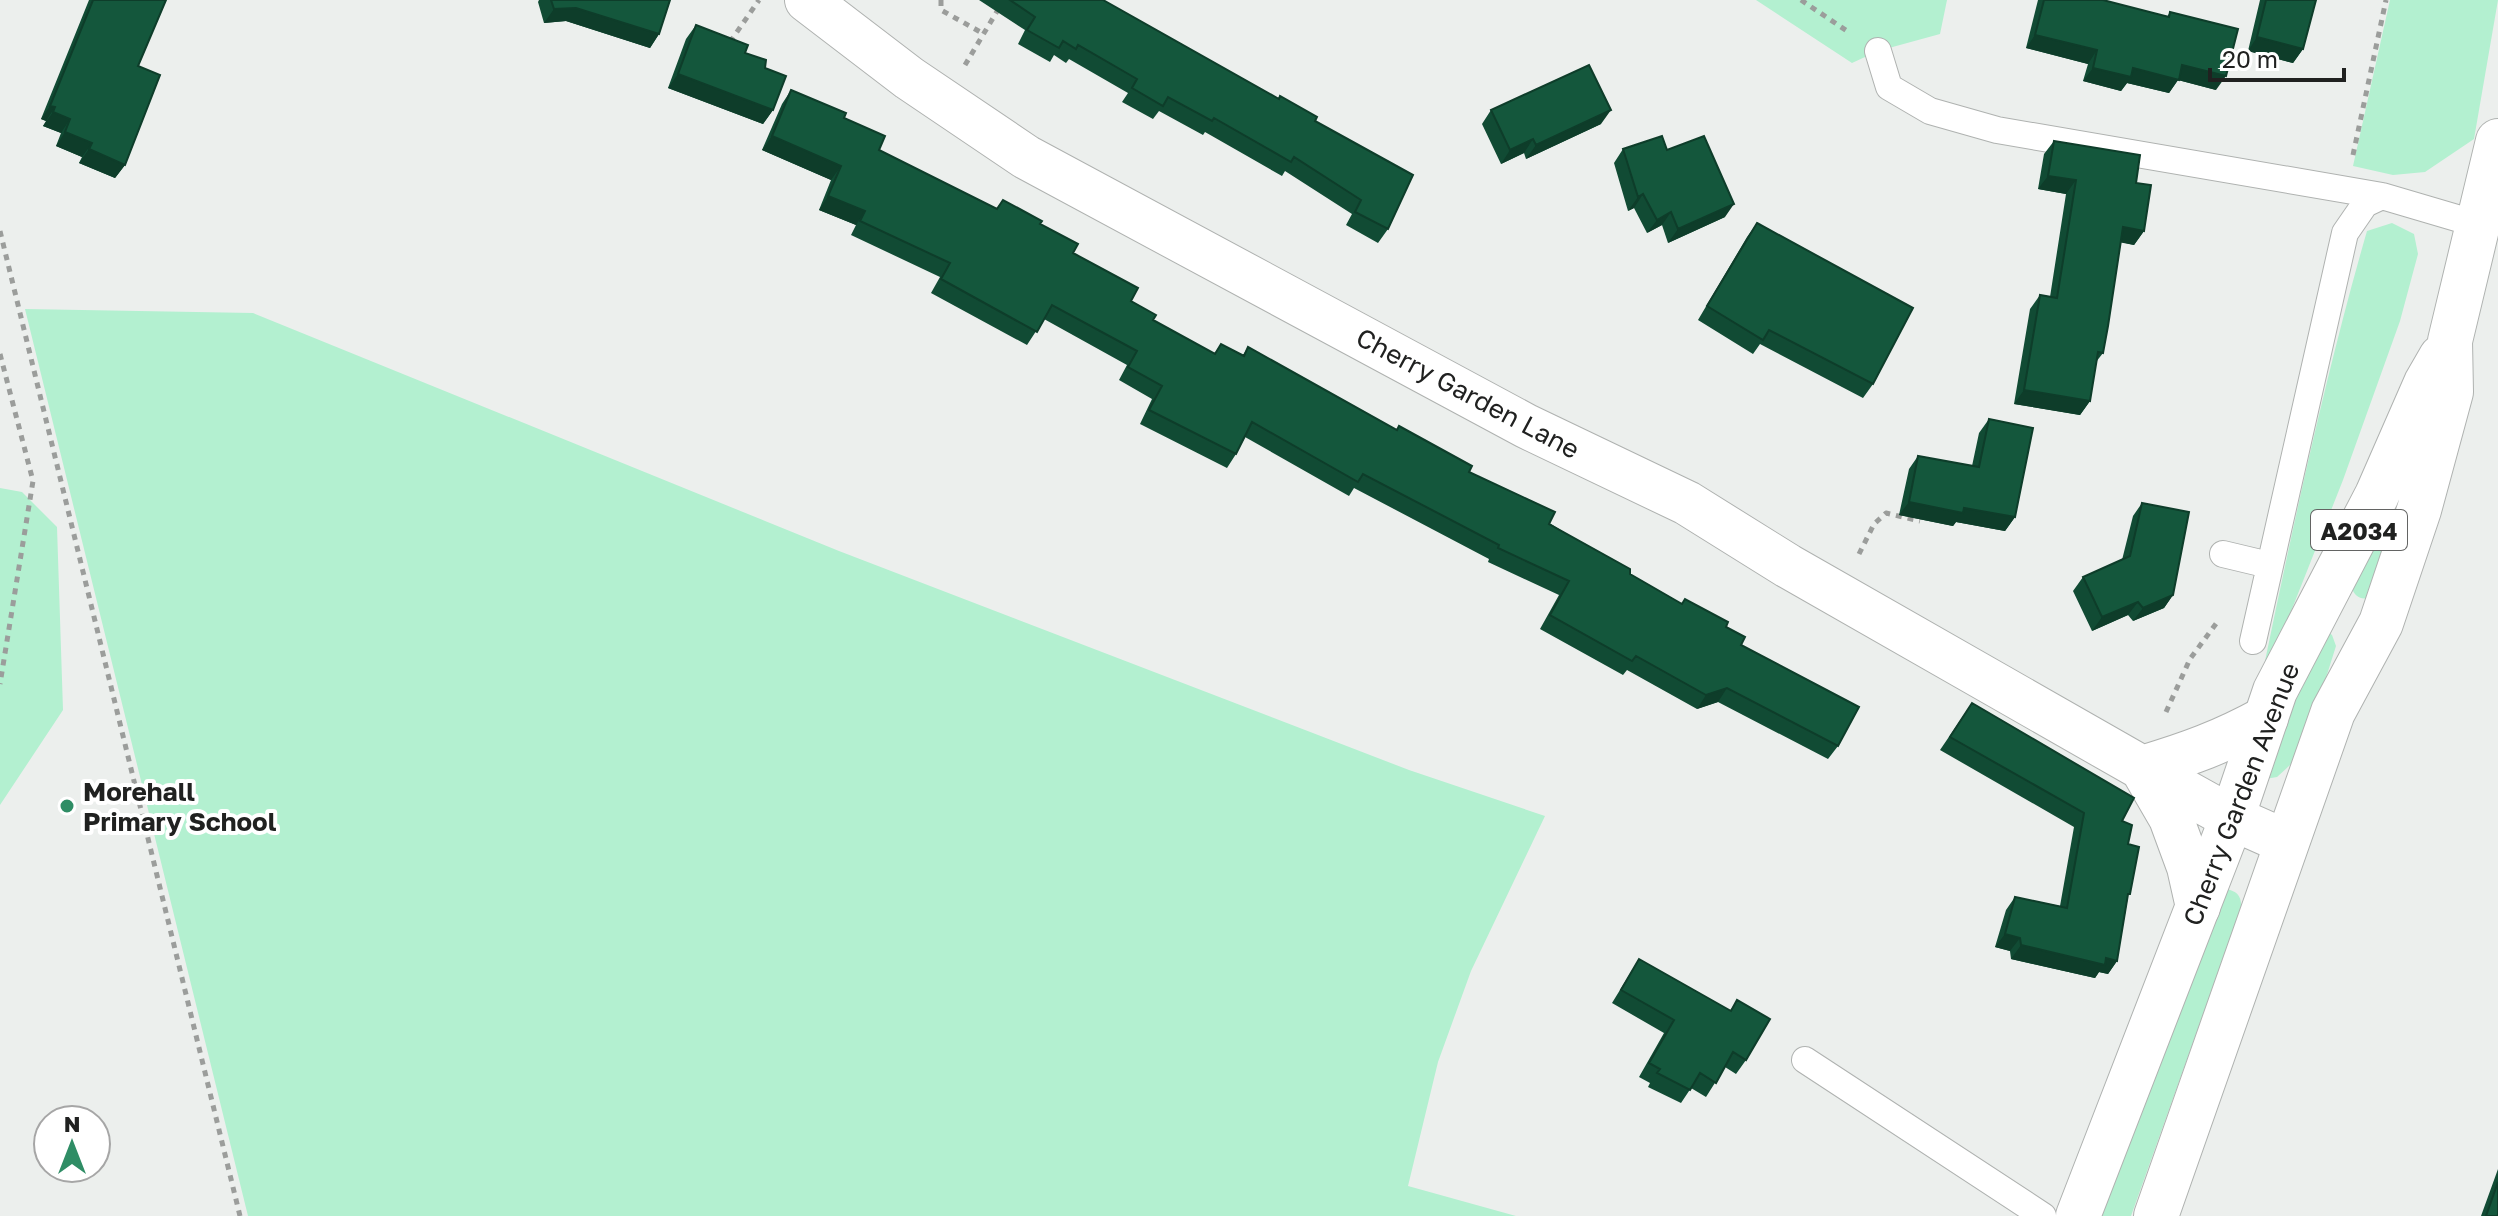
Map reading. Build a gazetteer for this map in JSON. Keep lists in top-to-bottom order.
{
  "streets": {
    "main road": ["Cherry Garden Lane", "A2034", "Cherry Garden Avenue"]
  },
  "crossings": [
    ["Cherry Garden Lane", "Cherry Garden Avenue"]
  ],
  "places": ["Morehall Primary School"],
  "scale_bar": "20 m",
  "north": "top"
}
